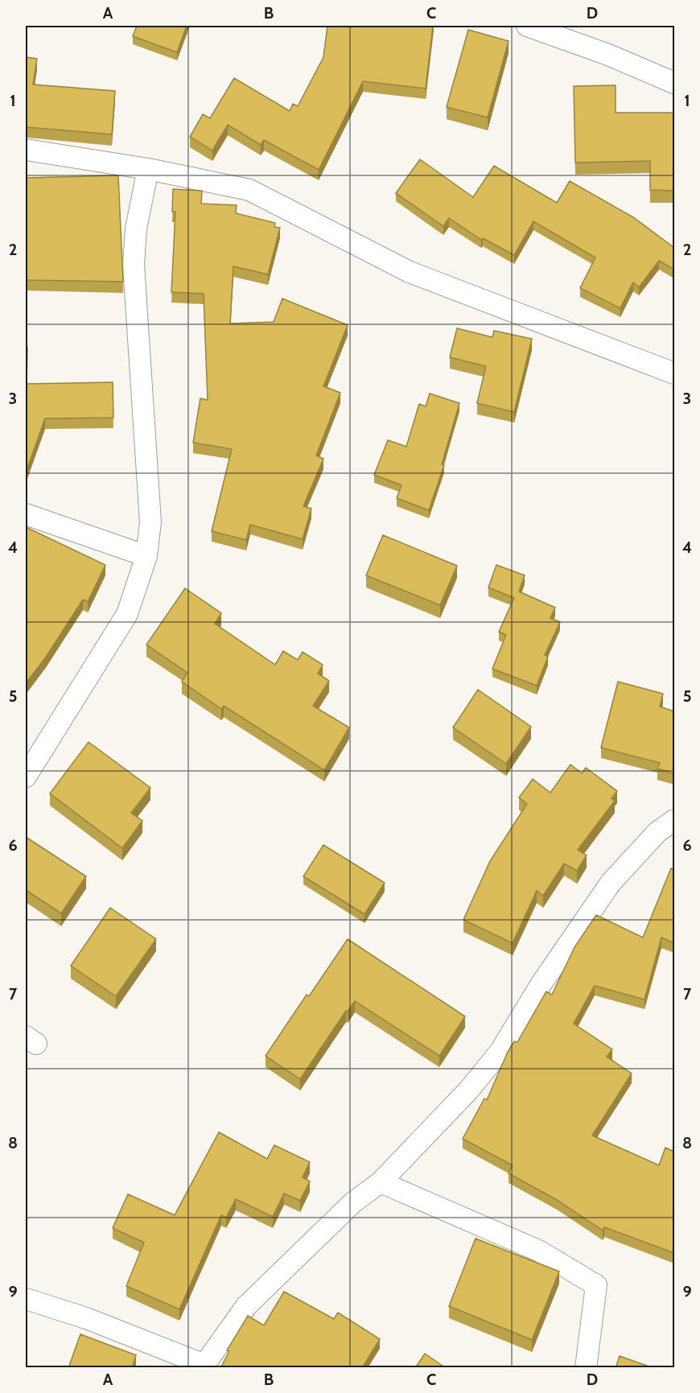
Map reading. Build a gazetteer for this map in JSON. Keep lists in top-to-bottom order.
{
  "grid": {
    "columns": [
      "A",
      "B",
      "C",
      "D"
    ],
    "rows": [
      "1",
      "2",
      "3",
      "4",
      "5",
      "6",
      "7",
      "8",
      "9"
    ]
  }
}
